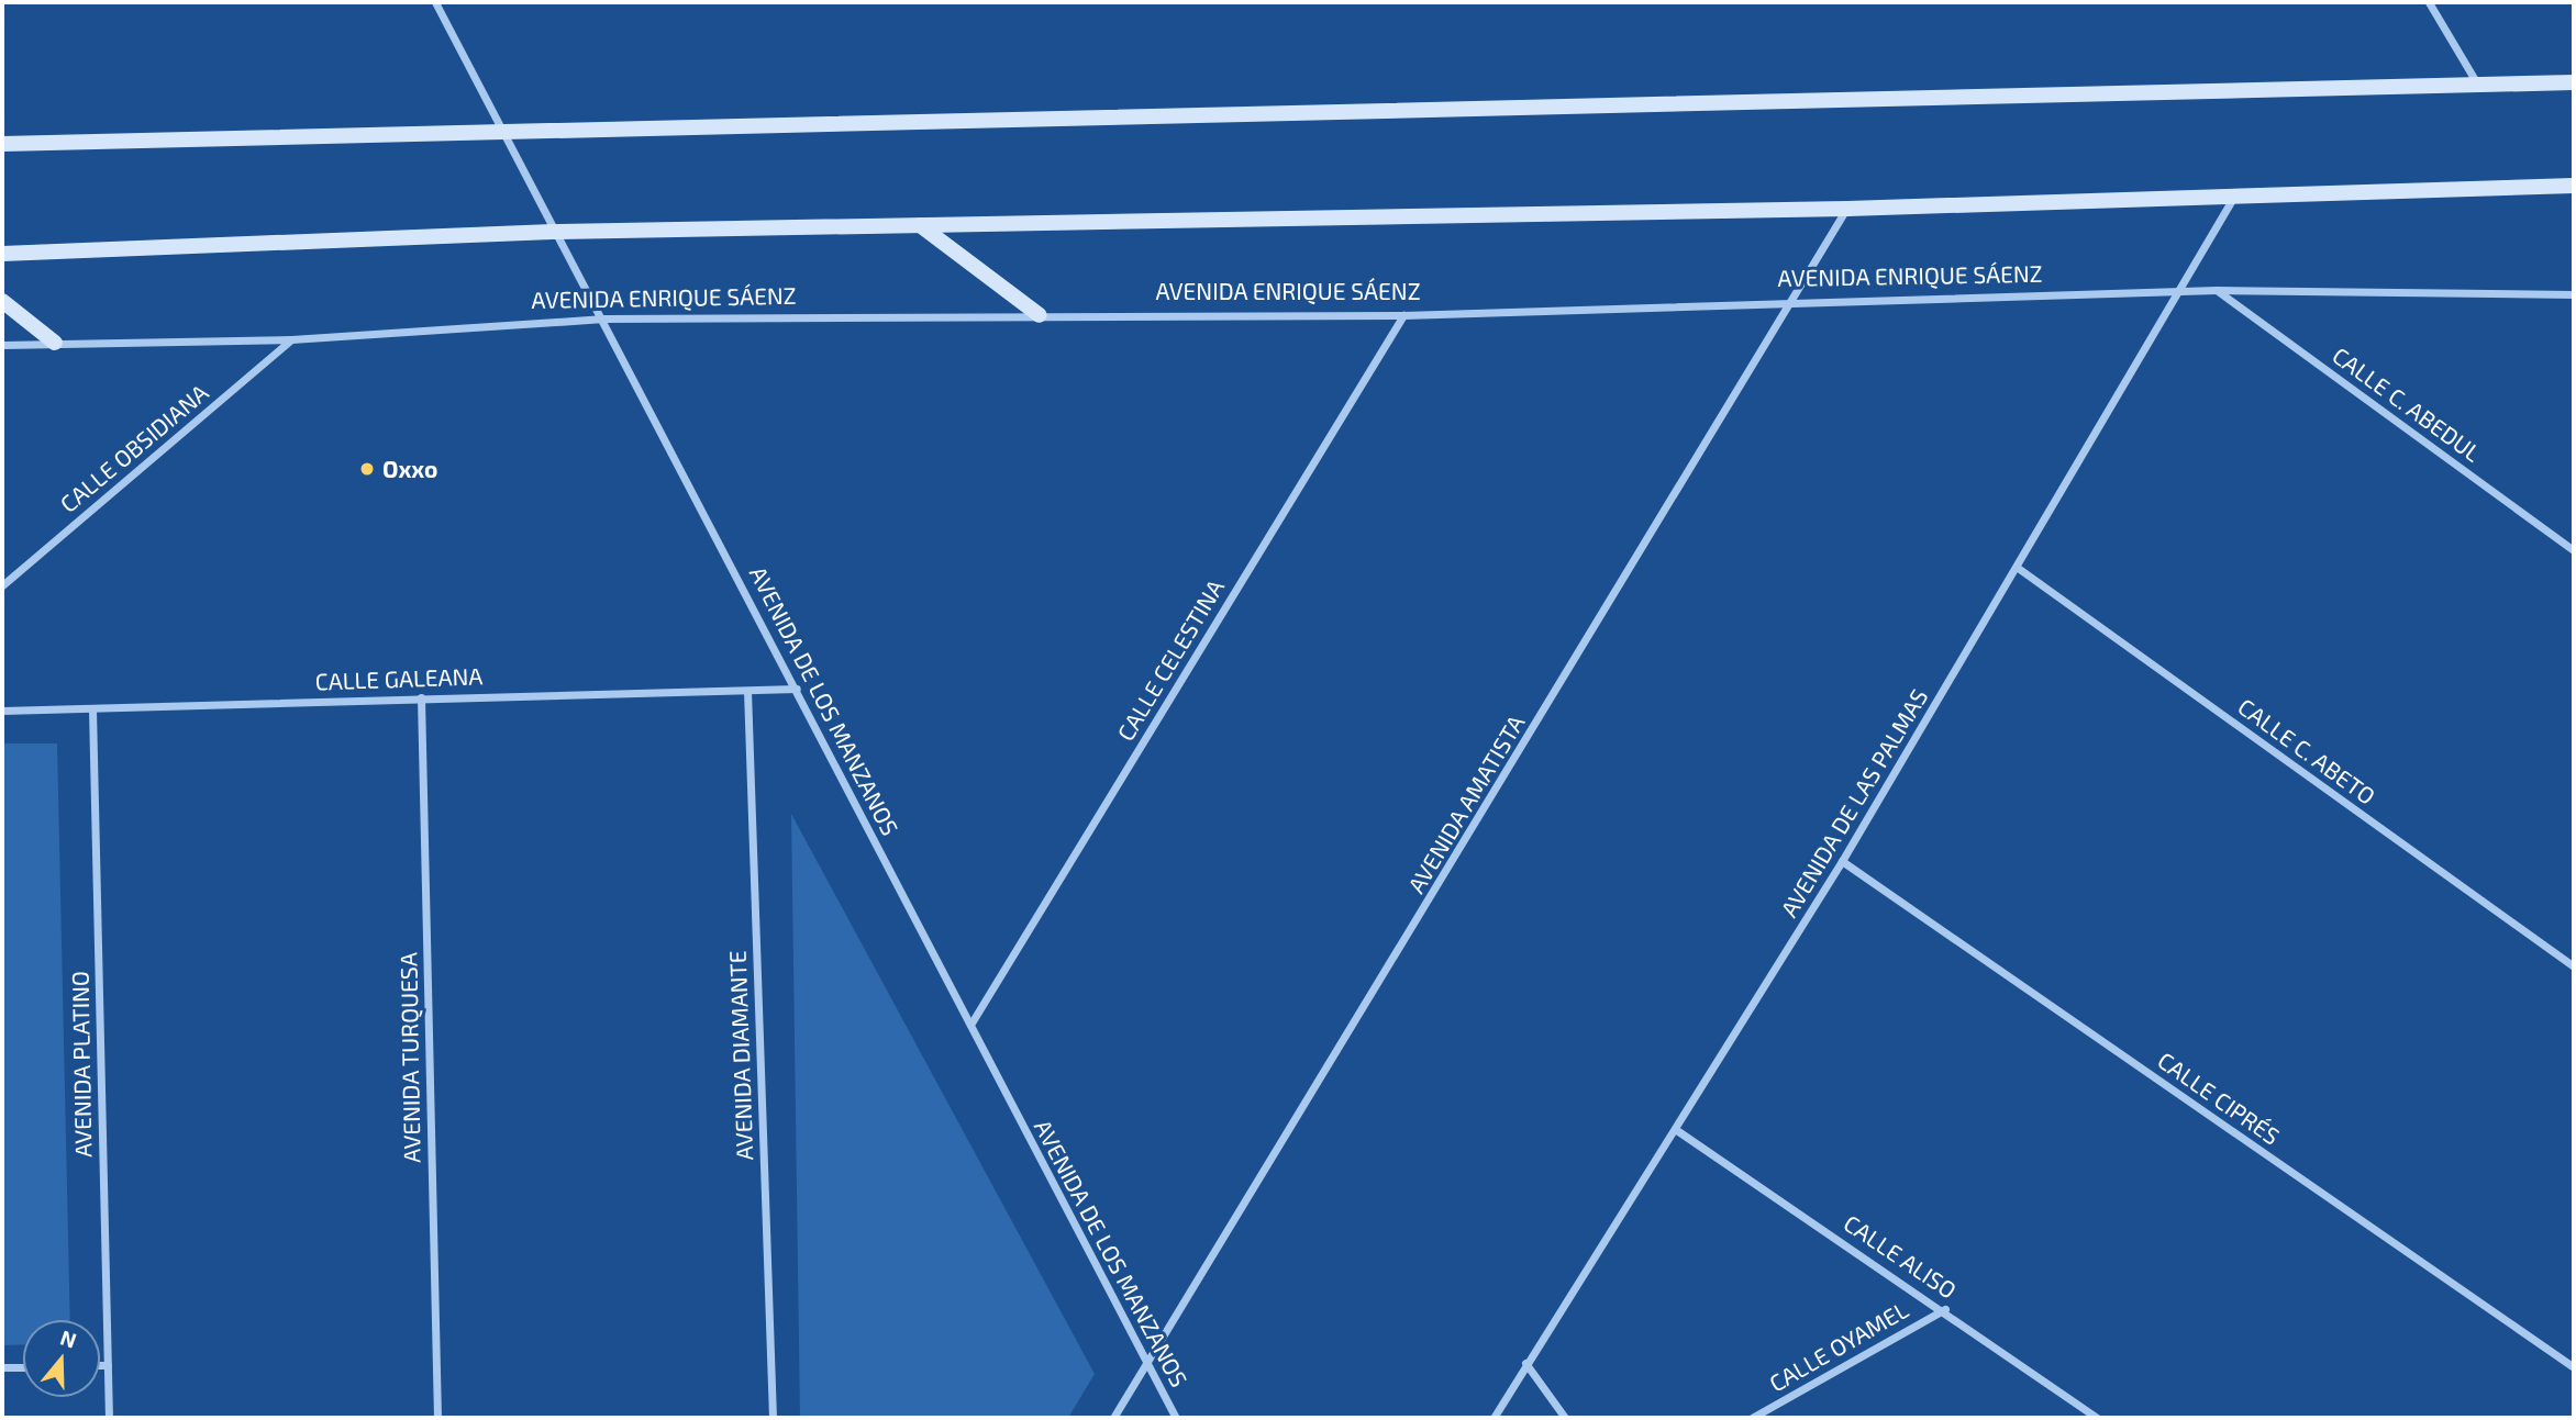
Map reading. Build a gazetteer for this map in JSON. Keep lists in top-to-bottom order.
{
  "streets": {
    "street": [
      "AVENIDA ENRIQUE SÁENZ",
      "CALLE C. ABEDUL",
      "CALLE OBSIDIANA",
      "CALLE CELESTINA",
      "CALLE GALEANA",
      "AVENIDA DE LOS MANZANOS",
      "CALLE C. ABETO",
      "AVENIDA DE LAS PALMAS",
      "AVENIDA AMATISTA",
      "AVENIDA DIAMANTE",
      "AVENIDA TURQUESA",
      "AVENIDA PLATINO",
      "CALLE CIPRÉS",
      "CALLE ALISO",
      "CALLE OYAMEL"
    ]
  },
  "crossings": [
    ["AVENIDA ENRIQUE SÁENZ", "CALLE C. ABEDUL"],
    ["AVENIDA ENRIQUE SÁENZ", "CALLE OBSIDIANA"],
    ["AVENIDA ENRIQUE SÁENZ", "CALLE CELESTINA"],
    ["AVENIDA ENRIQUE SÁENZ", "AVENIDA DE LOS MANZANOS"],
    ["AVENIDA ENRIQUE SÁENZ", "AVENIDA DE LAS PALMAS"],
    ["AVENIDA ENRIQUE SÁENZ", "AVENIDA AMATISTA"],
    ["CALLE CELESTINA", "AVENIDA DE LOS MANZANOS"],
    ["CALLE GALEANA", "AVENIDA DE LOS MANZANOS"],
    ["CALLE GALEANA", "AVENIDA DIAMANTE"],
    ["CALLE GALEANA", "AVENIDA TURQUESA"],
    ["CALLE GALEANA", "AVENIDA PLATINO"],
    ["AVENIDA DE LOS MANZANOS", "AVENIDA AMATISTA"],
    ["CALLE C. ABETO", "AVENIDA DE LAS PALMAS"],
    ["AVENIDA DE LAS PALMAS", "CALLE CIPRÉS"],
    ["AVENIDA DE LAS PALMAS", "CALLE ALISO"],
    ["CALLE ALISO", "CALLE OYAMEL"]
  ],
  "places": ["Oxxo"],
  "north": "top"
}
